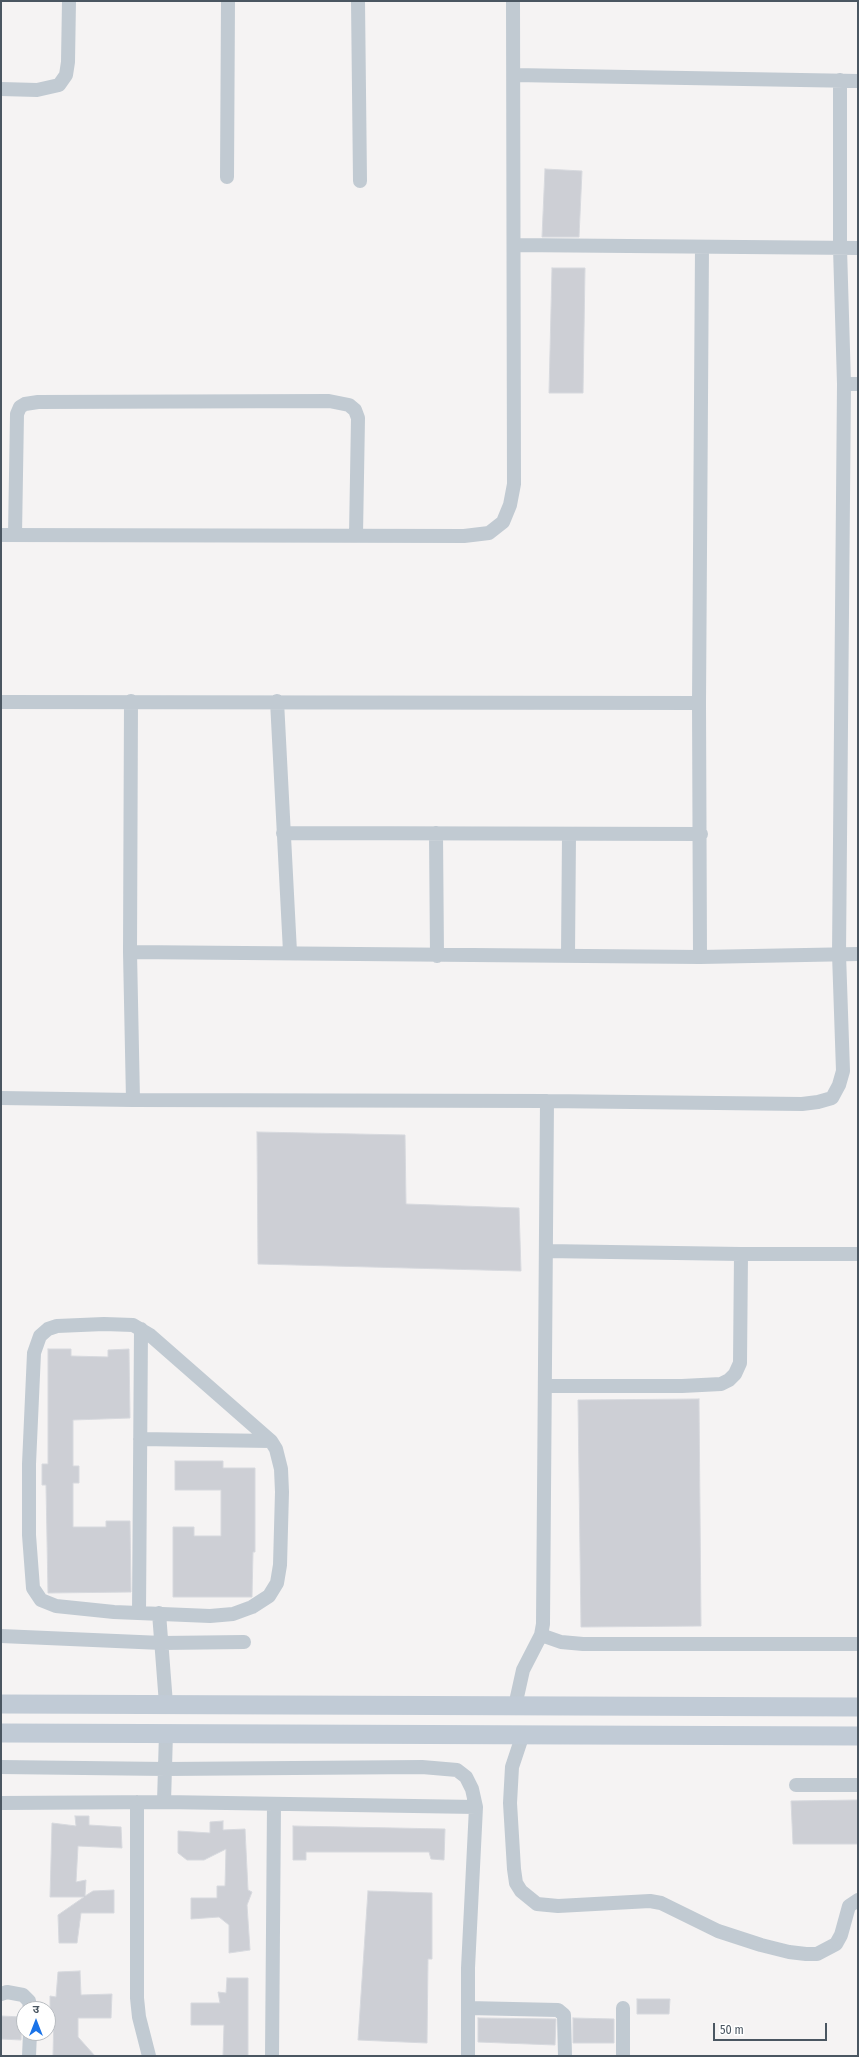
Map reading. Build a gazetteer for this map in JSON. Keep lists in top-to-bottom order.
{
  "scale_bar": "50 m",
  "north": "top"
}
